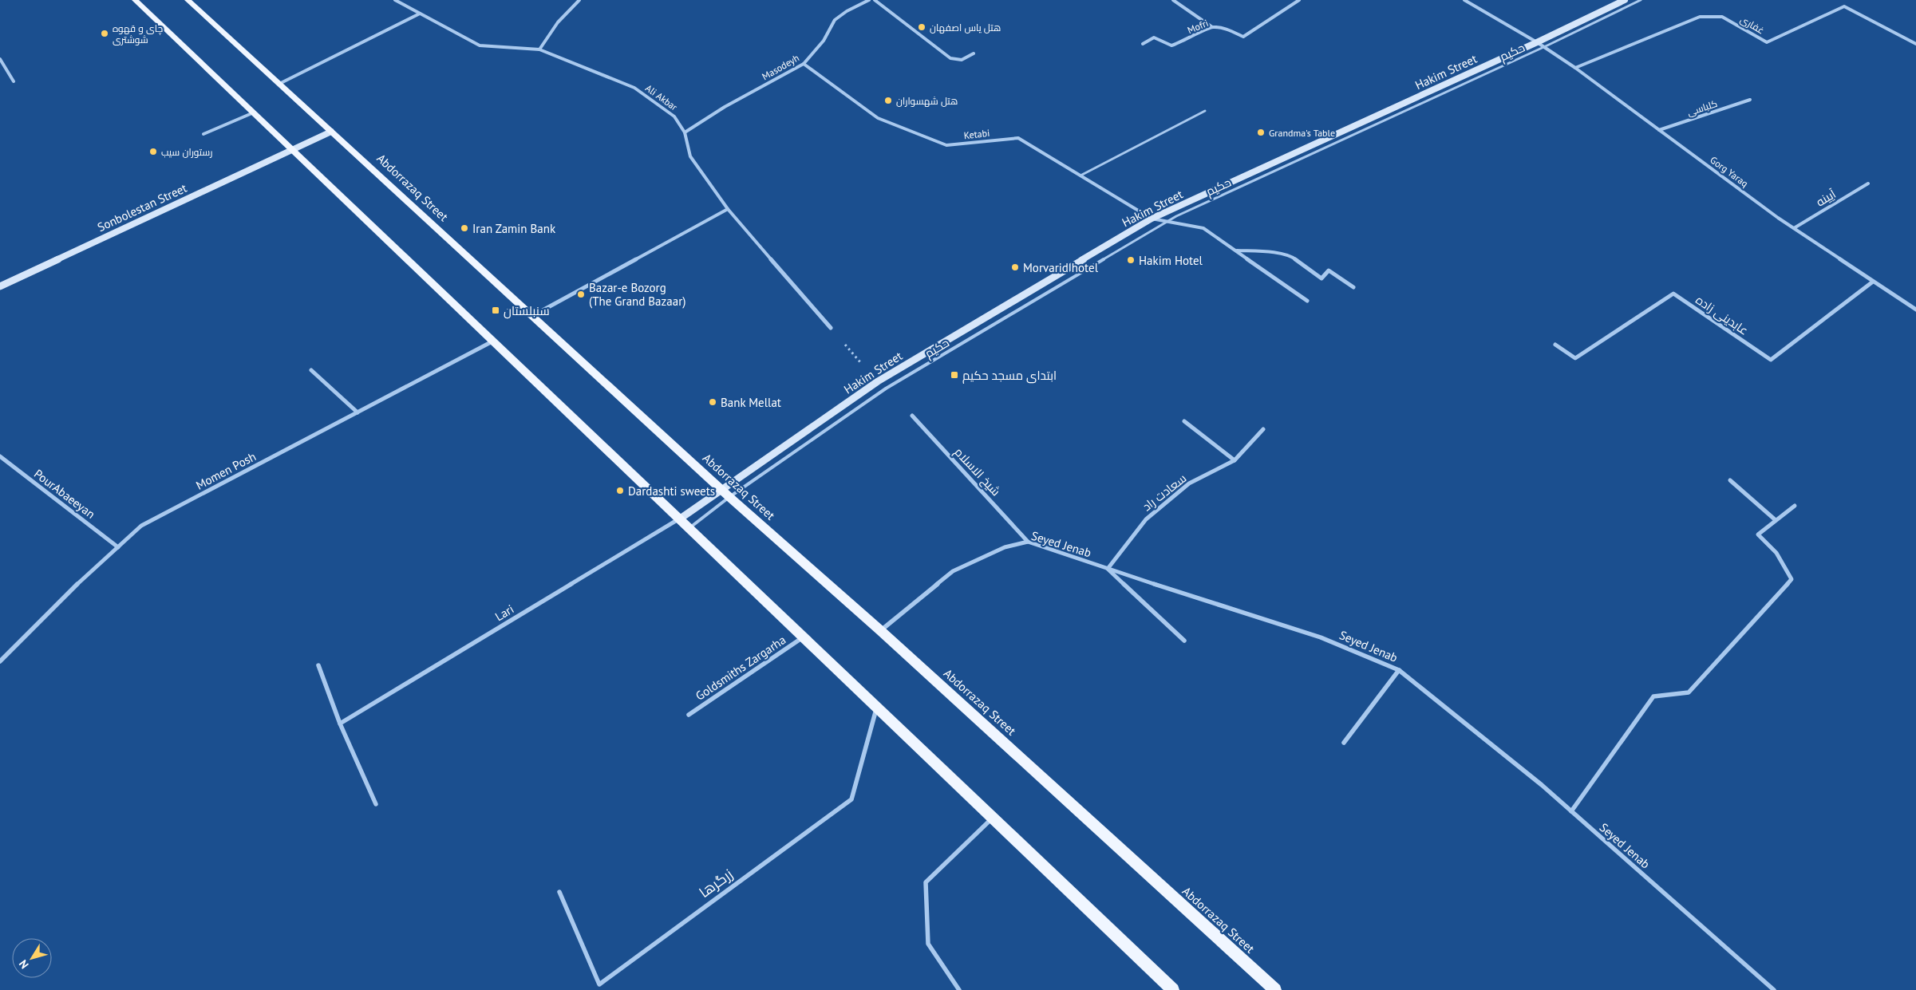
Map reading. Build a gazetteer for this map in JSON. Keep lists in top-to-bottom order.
{
  "streets": {
    "main road": ["Hakim Street", "Abdorrazaq Street", "Sonbolestan Street"],
    "street": [
      "غفاری",
      "Mofri",
      "Masodeyh",
      "Ali Akbar",
      "کلباسی",
      "Ketabi",
      "Gorg Yaraq",
      "آیینه",
      "عابدینی زاده",
      "Momen Posh",
      "شیخ الاسلام",
      "سعادت راد",
      "PourAbaeeyan",
      "Seyed Jenab",
      "Lari",
      "Goldsmiths Zargarha",
      "زرگرها"
    ],
    "lane": ["حکیم"]
  },
  "crossings": [
    ["غفاری", "Gorg Yaraq"],
    ["حکیم", "Abdorrazaq Street"],
    ["Masodeyh", "Ali Akbar"],
    ["Masodeyh", "Ketabi"],
    ["Hakim Street", "Ketabi"],
    ["Hakim Street", "Gorg Yaraq"],
    ["Hakim Street", "Abdorrazaq Street"],
    ["Hakim Street", "Lari"],
    ["کلباسی", "Gorg Yaraq"],
    ["Gorg Yaraq", "آیینه"],
    ["Gorg Yaraq", "عابدینی زاده"],
    ["Abdorrazaq Street", "Sonbolestan Street"],
    ["Abdorrazaq Street", "Seyed Jenab"],
    ["Momen Posh", "PourAbaeeyan"],
    ["شیخ الاسلام", "Seyed Jenab"],
    ["سعادت راد", "Seyed Jenab"]
  ],
  "places": {
    "other": [
      "هتل یاس اصفهان",
      "چای و قهوه شوشتری",
      "هتل شهسواران",
      "Grandma's Table",
      "رستوران سيب",
      "Iran Zamin Bank",
      "Hakim Hotel",
      "Morvarid hotel",
      "Bazar-e Bozorg (The Grand Bazaar)",
      "Bank Mellat",
      "Dardashti sweets"
    ],
    "transit": ["سنبلستان", "ابتدای مسجد حکیم"]
  },
  "north": "bottom left"
}
